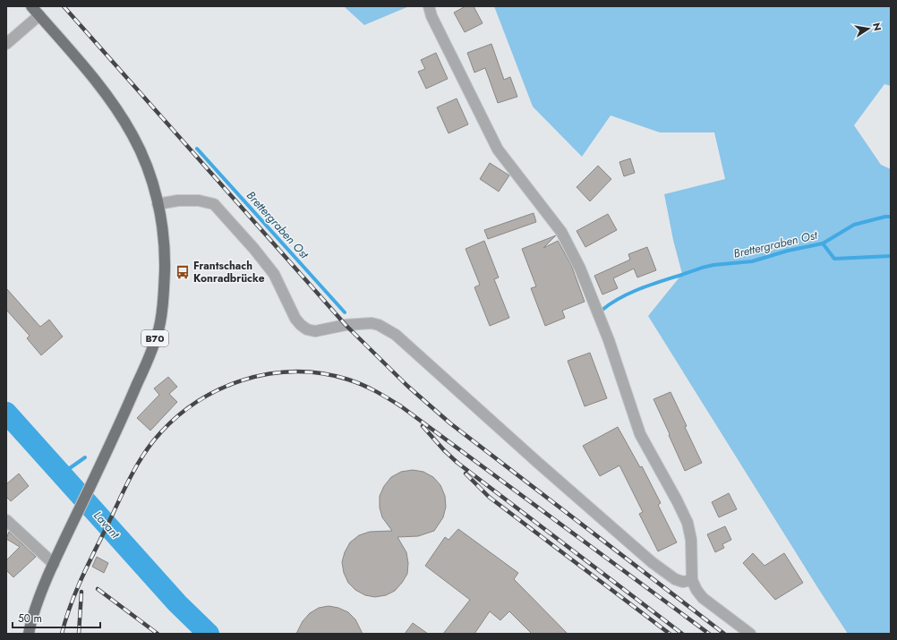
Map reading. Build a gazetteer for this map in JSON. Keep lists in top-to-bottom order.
{
  "streets": {
    "main road": ["B70"]
  },
  "water": ["Brettergraben Ost", "Lavant"],
  "places": {
    "bus stop": ["Frantschach Konradbrücke"]
  },
  "scale_bar": "50 m",
  "north": "right"
}
